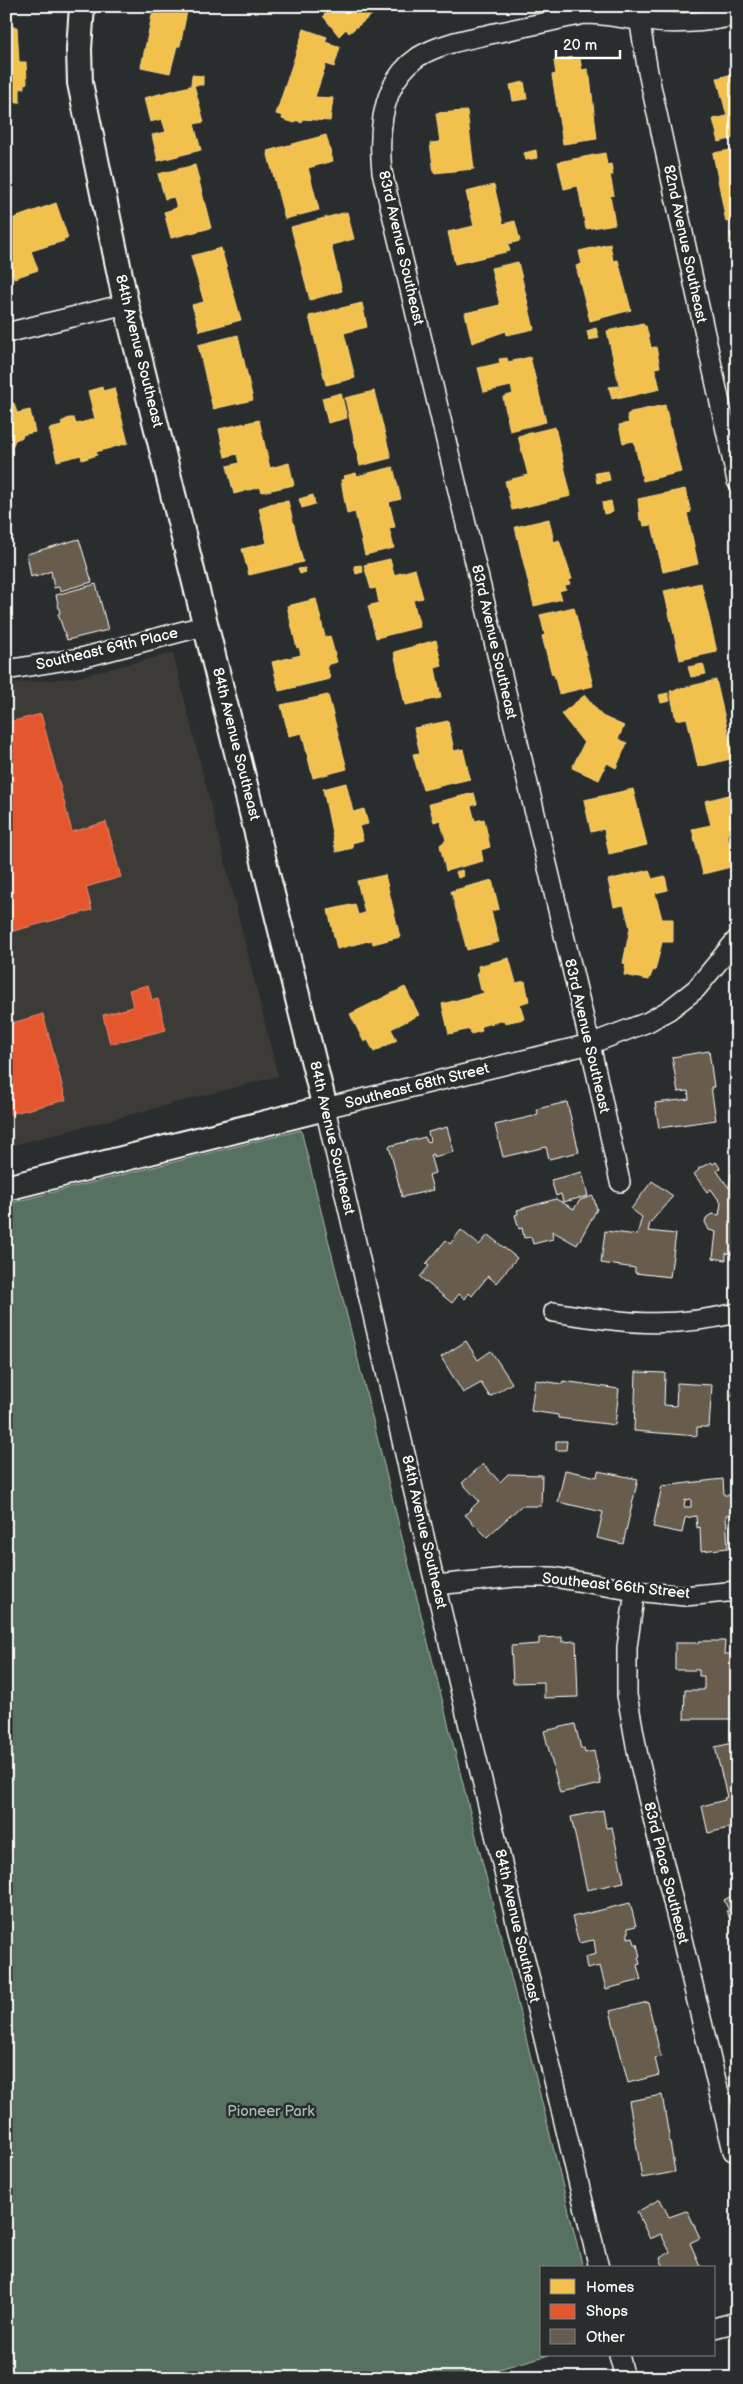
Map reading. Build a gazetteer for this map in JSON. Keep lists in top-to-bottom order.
{
  "streets": {
    "street": [
      "82nd Avenue Southeast",
      "83rd Avenue Southeast",
      "84th Avenue Southeast",
      "Southeast 69th Place",
      "Southeast 68th Street",
      "Southeast 66th Street",
      "83rd Place Southeast"
    ]
  },
  "crossings": [
    ["82nd Avenue Southeast", "83rd Avenue Southeast"],
    ["83rd Avenue Southeast", "Southeast 68th Street"],
    ["84th Avenue Southeast", "Southeast 69th Place"],
    ["84th Avenue Southeast", "Southeast 68th Street"],
    ["84th Avenue Southeast", "Southeast 66th Street"],
    ["Southeast 66th Street", "83rd Place Southeast"]
  ],
  "parks": ["Pioneer Park"],
  "legend": ["Homes", "Shops", "Other"],
  "scale_bar": "20 m"
}
